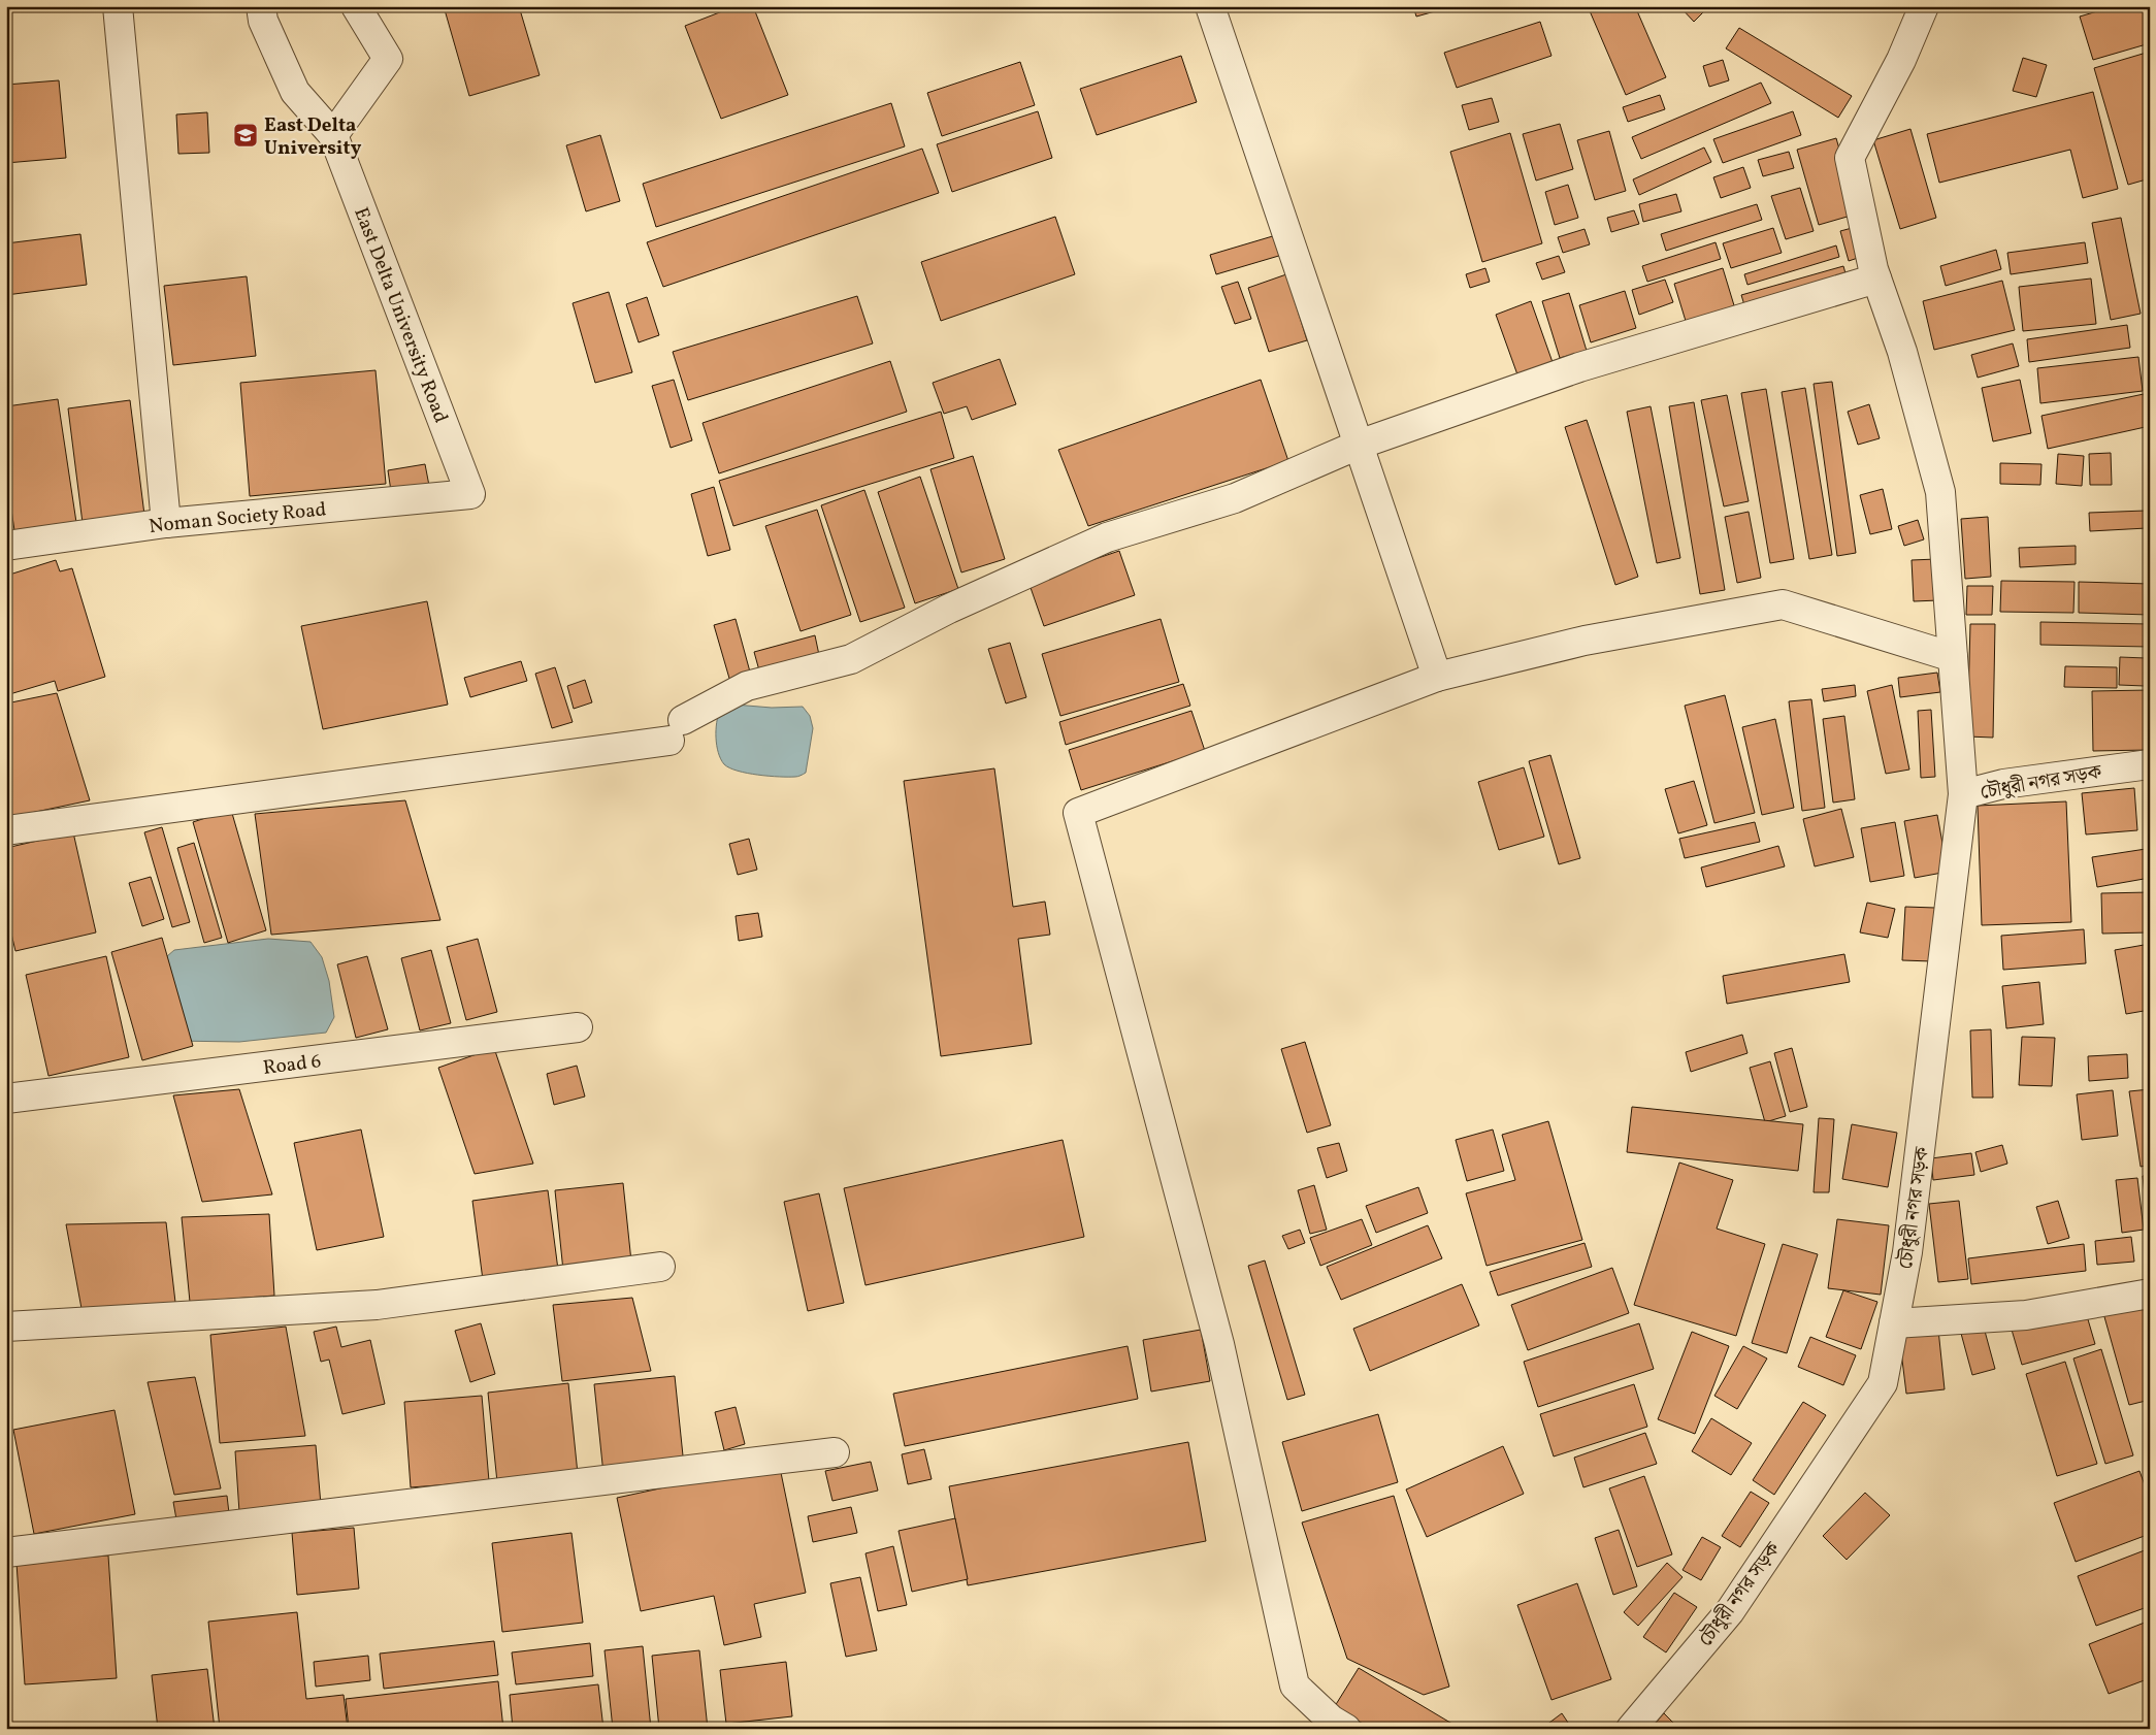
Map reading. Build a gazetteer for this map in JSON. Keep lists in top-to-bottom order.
{
  "streets": {
    "street": [
      "East Delta University Road",
      "Noman Society Road",
      "চৌধুরী নগর সড়ক",
      "Road 6"
    ]
  },
  "crossings": [
    ["East Delta University Road", "Noman Society Road"]
  ],
  "places": {
    "school or university": ["East Delta University"]
  }
}
